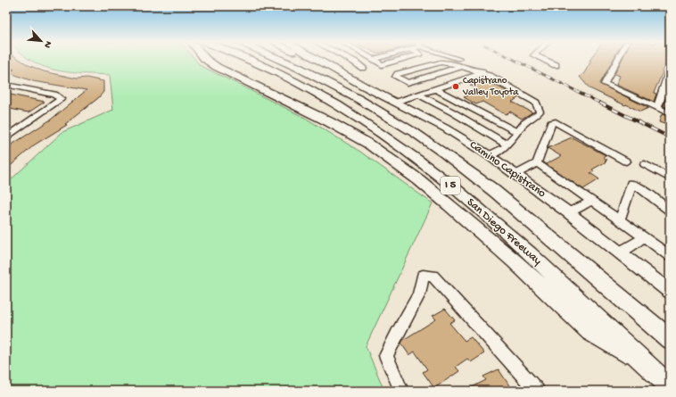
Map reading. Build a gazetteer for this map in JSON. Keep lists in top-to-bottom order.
{
  "streets": {
    "highway": ["I 5", "San Diego Freeway"],
    "main road": ["Camino Capistrano"]
  },
  "places": ["Capistrano Valley Toyota"],
  "north": "bottom right"
}
